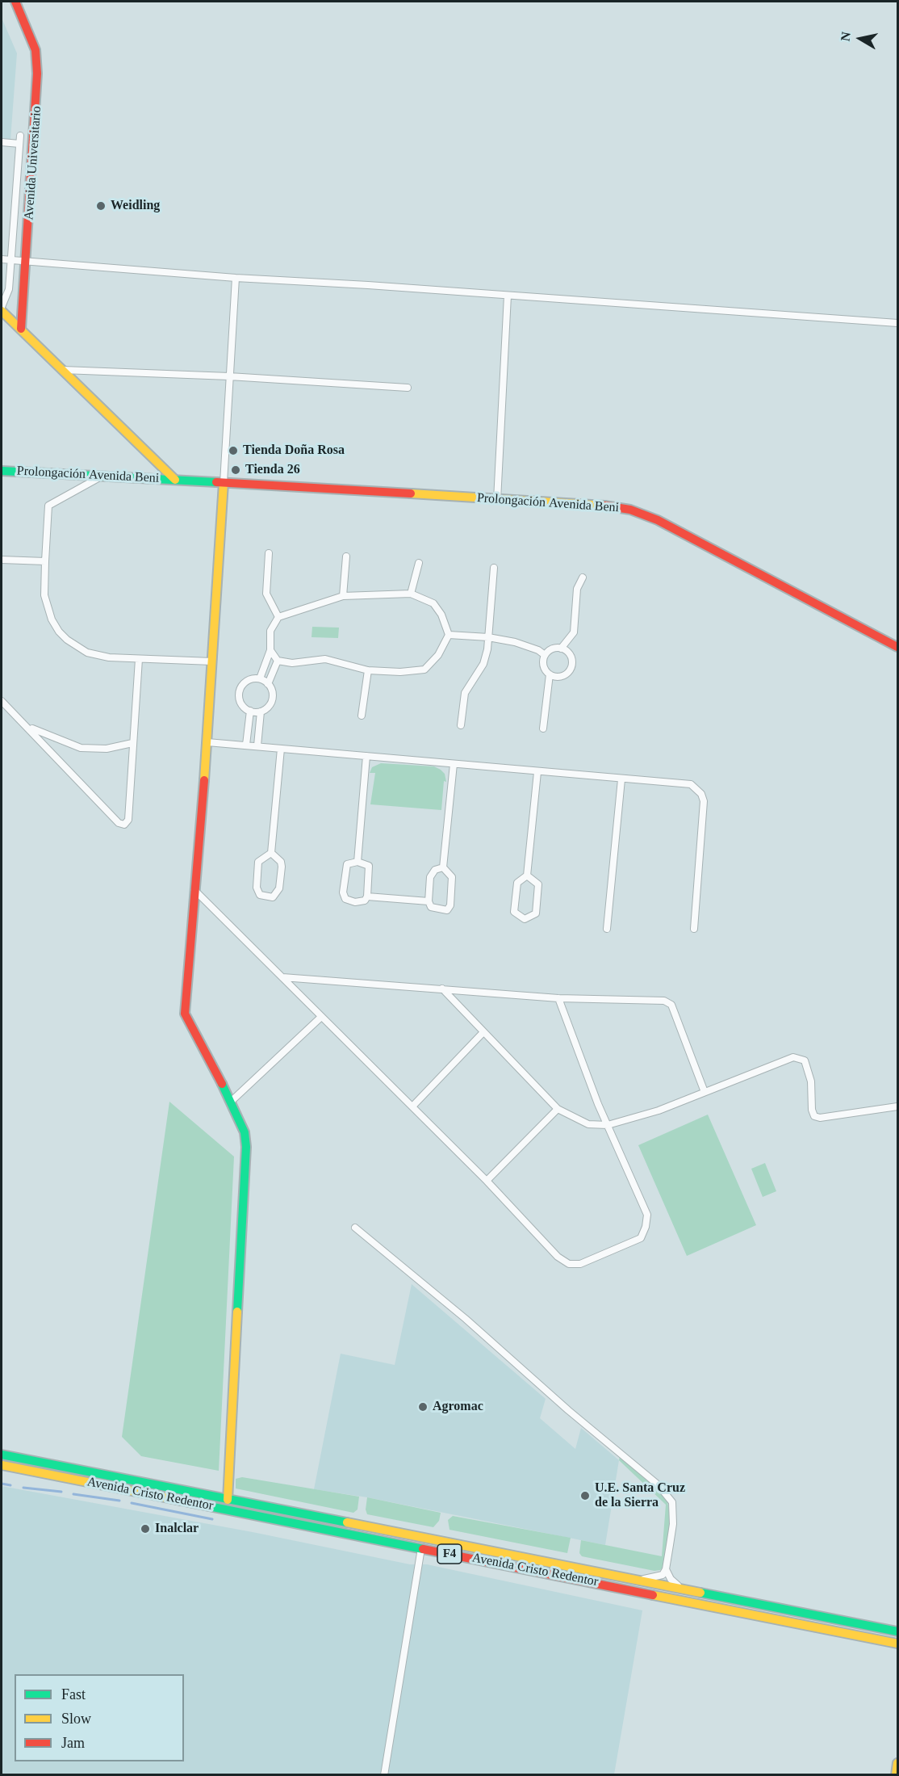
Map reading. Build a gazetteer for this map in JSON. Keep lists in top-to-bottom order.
{
  "streets": {
    "main road": [
      "Avenida Universitario",
      "Prolongación Avenida Beni",
      "Avenida Cristo Redentor",
      "F4"
    ]
  },
  "places": [
    "Weidling",
    "Tienda Doña Rosa",
    "Tienda 26",
    "Agromac",
    "U.E. Santa Cruz de la Sierra",
    "Inalclar"
  ],
  "legend": ["Fast", "Slow", "Jam"],
  "north": "left"
}
